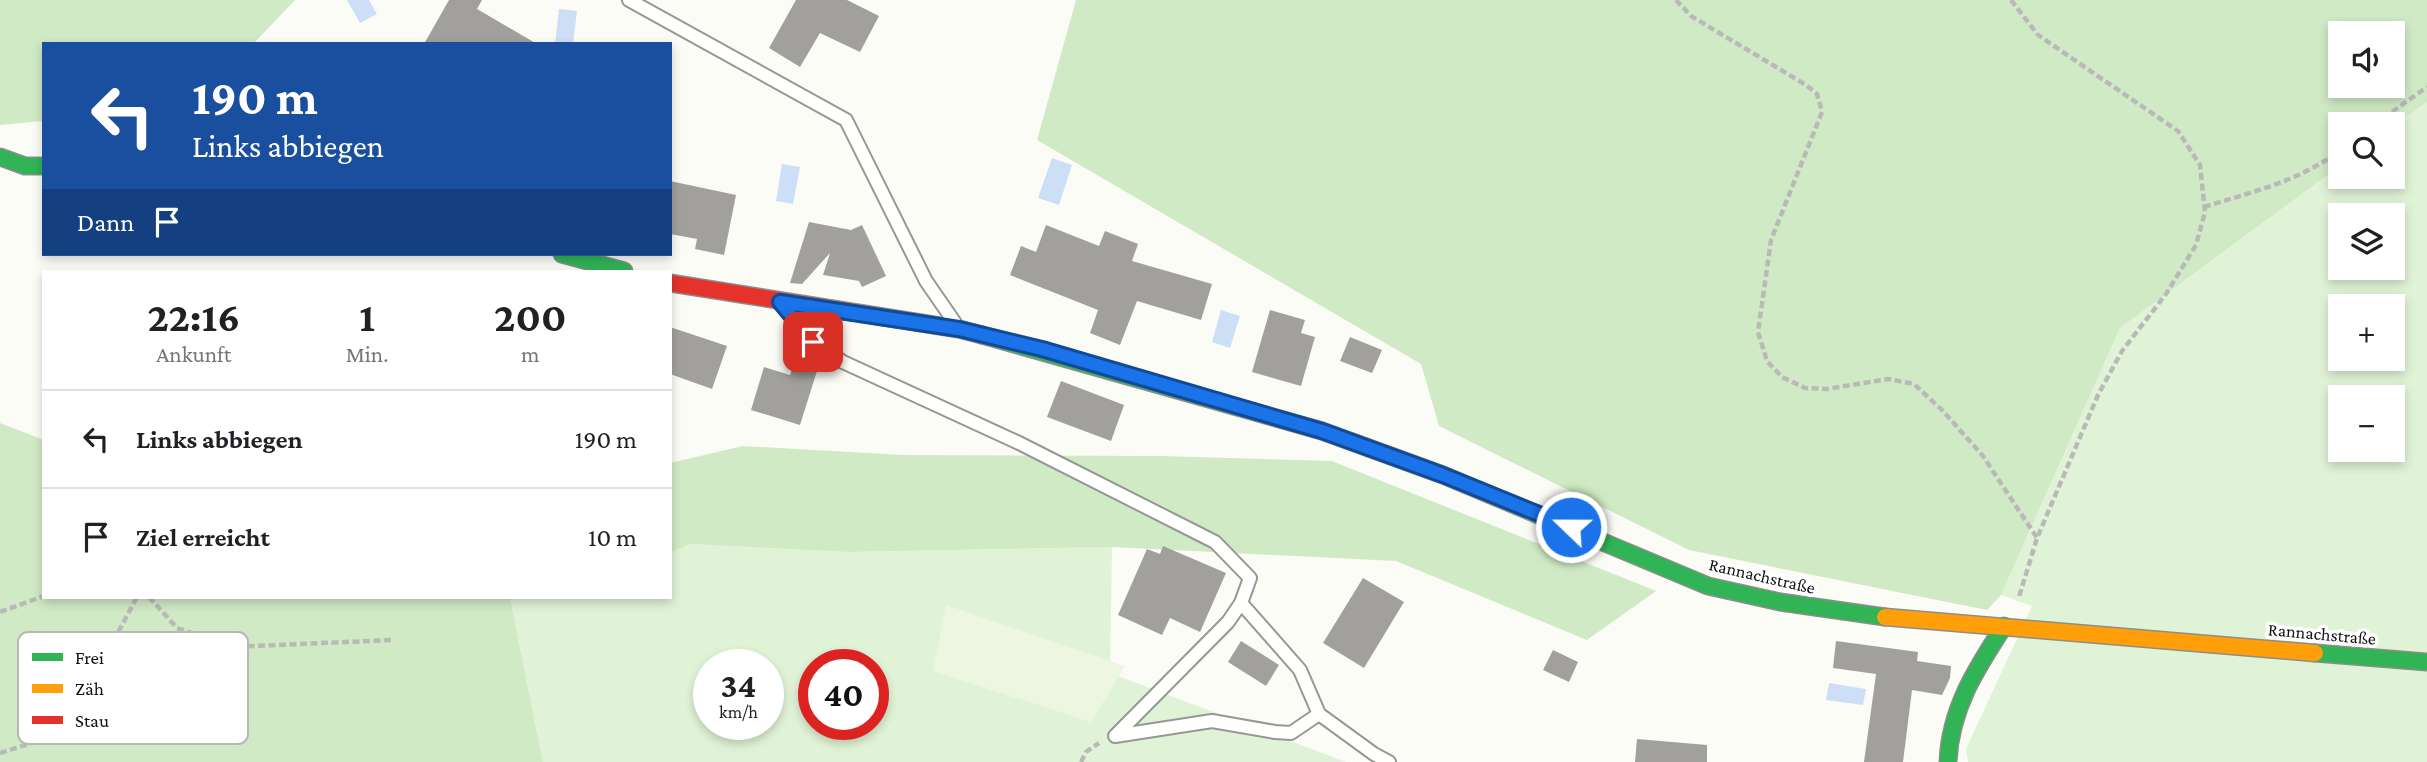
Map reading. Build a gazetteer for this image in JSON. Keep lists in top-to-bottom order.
{
  "streets": {
    "street": ["Rannachstraße"]
  },
  "legend": ["Frei", "Zäh", "Stau"],
  "page": {
    "map_buttons": ["+", "−"],
    "turn": ["190 m", "Links abbiegen"],
    "then": "Dann",
    "eta": [
      "22:16",
      "Ankunft",
      "1",
      "Min.",
      "200",
      "m"
    ],
    "list": [
      {
        "name": "Links abbiegen",
        "value": "190 m"
      },
      {
        "name": "Ziel erreicht",
        "value": "10 m"
      }
    ],
    "speed": "34 km/h",
    "limit": "40"
  }
}
